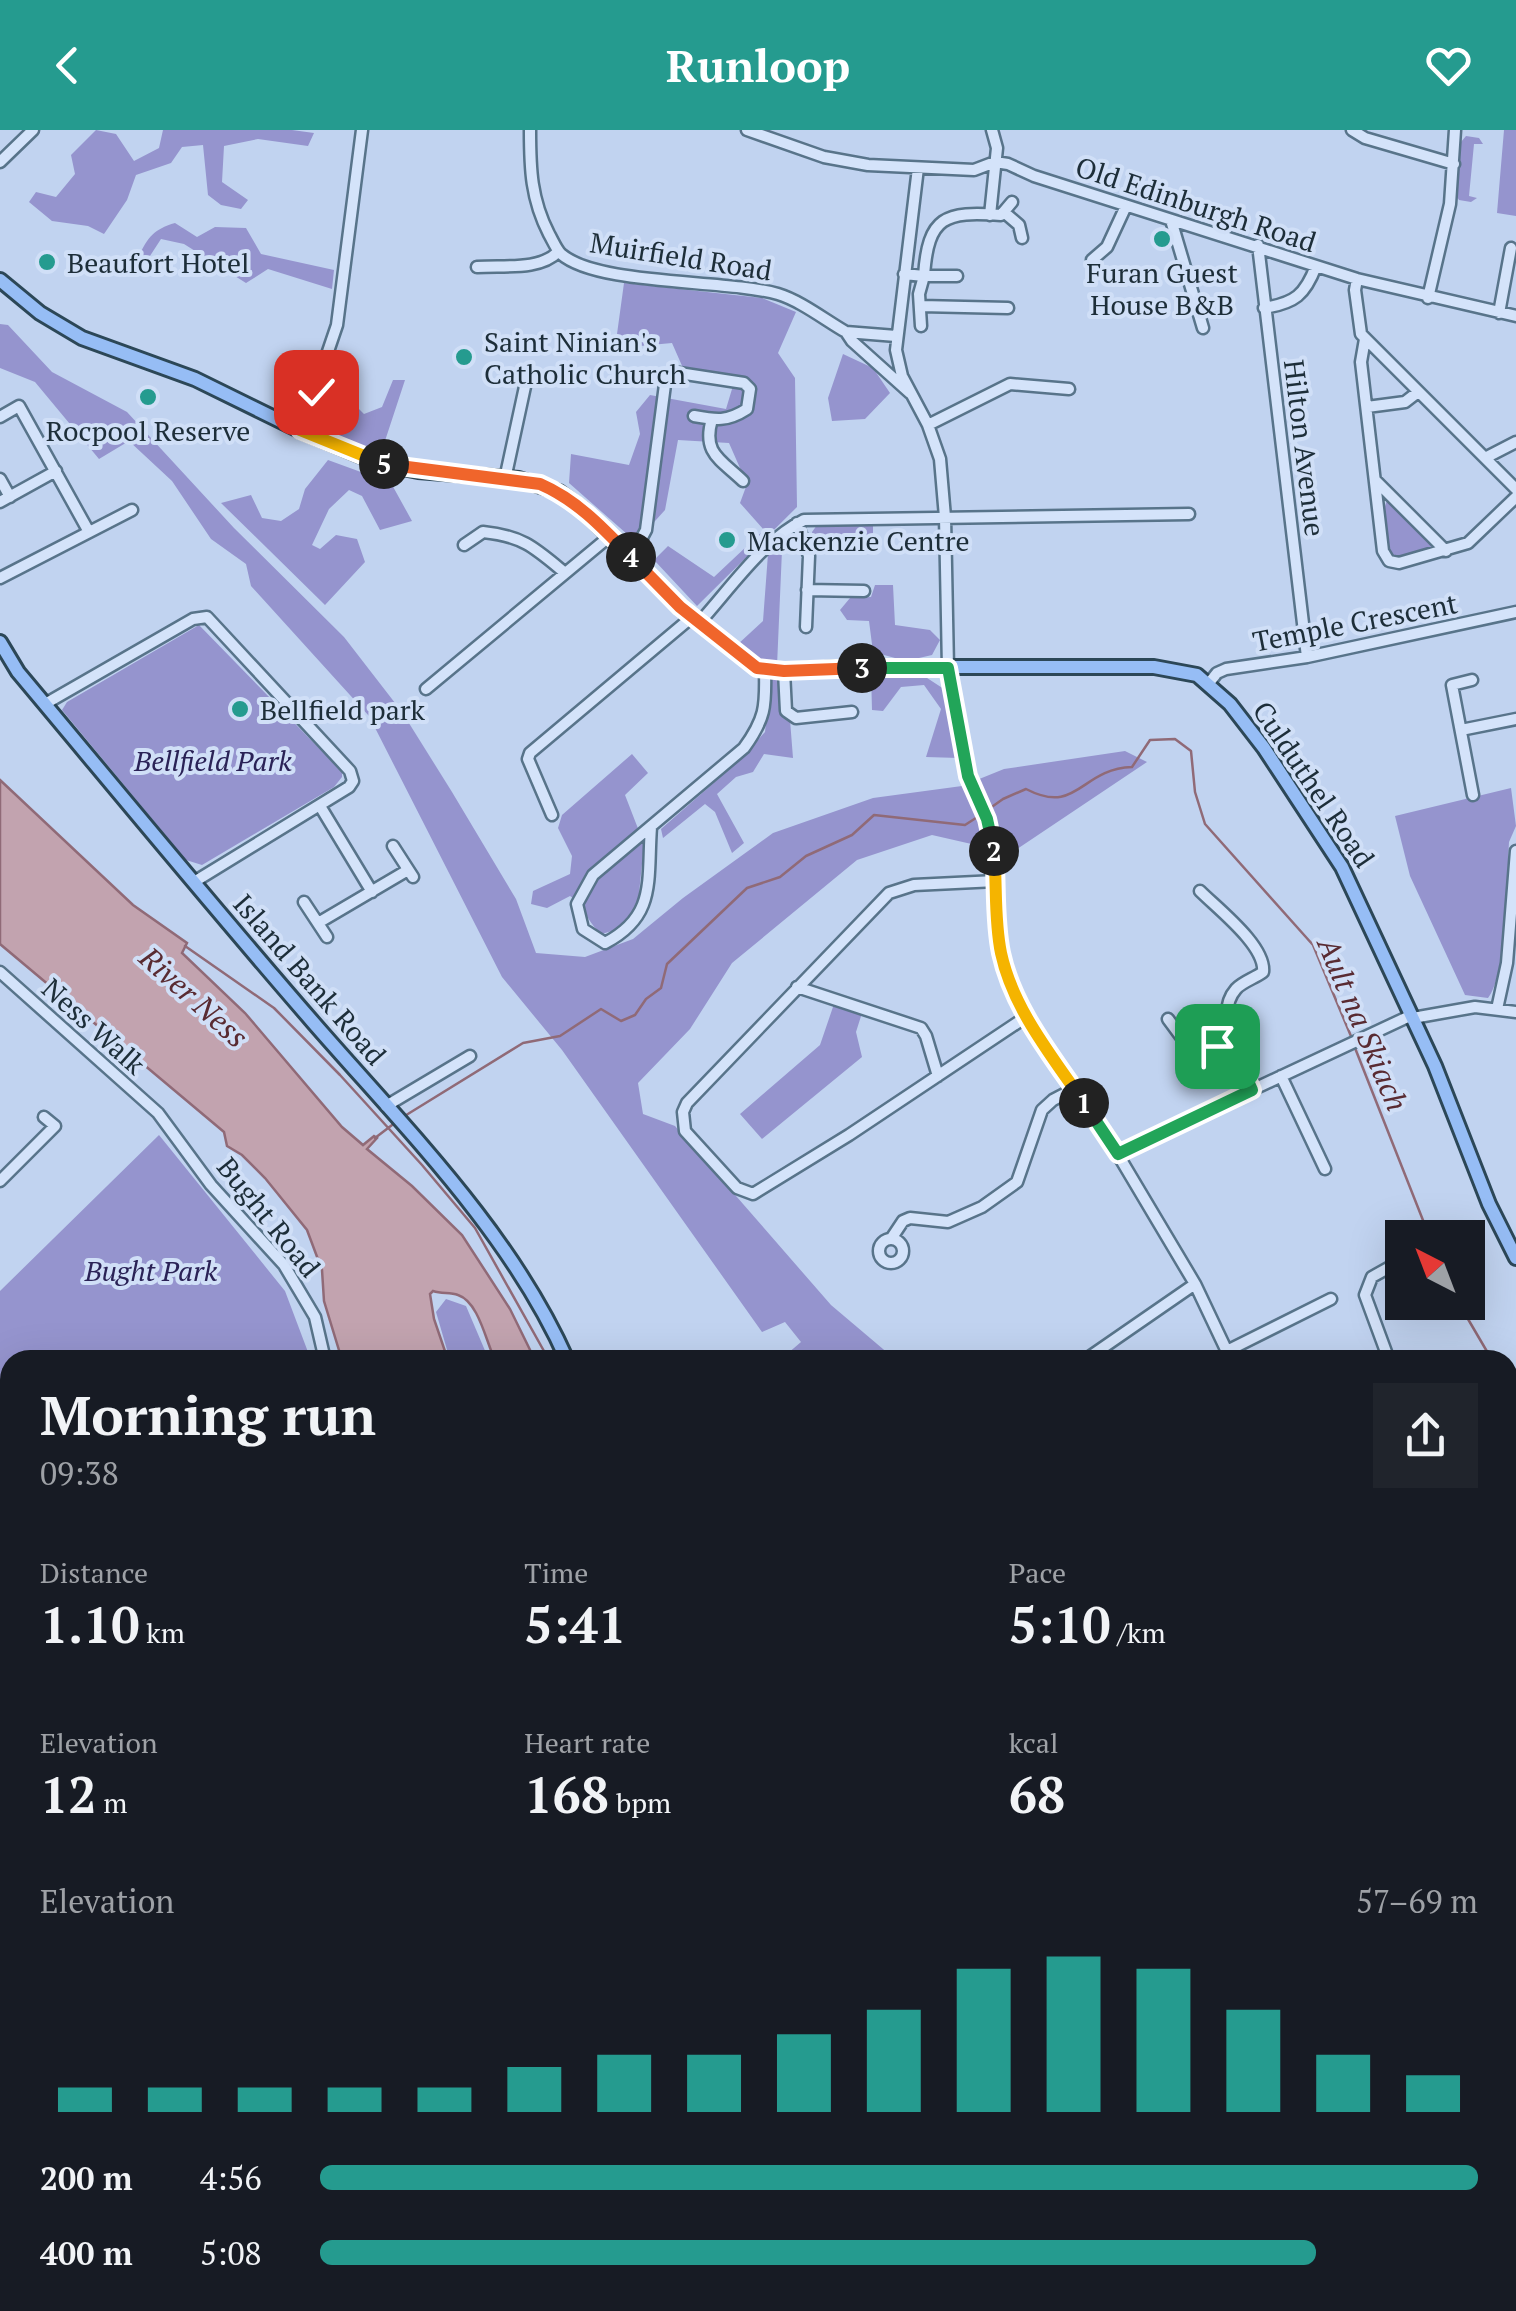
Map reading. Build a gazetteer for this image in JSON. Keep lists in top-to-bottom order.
{
  "streets": {
    "main road": ["Culduthel Road", "Island Bank Road"],
    "street": [
      "Old Edinburgh Road",
      "Muirfield Road",
      "Hilton Avenue",
      "Temple Crescent",
      "Ness Walk",
      "Bught Road"
    ]
  },
  "crossings": [
    ["Old Edinburgh Road", "Hilton Avenue"],
    ["Muirfield Road", "Culduthel Road"],
    ["Hilton Avenue", "Temple Crescent"],
    ["Temple Crescent", "Culduthel Road"],
    ["Ness Walk", "Bught Road"]
  ],
  "water": ["River Ness", "Ault na Skiach"],
  "parks": ["Bellfield Park", "Bught Park"],
  "places": [
    "Furan Guest House B&B",
    "Beaufort Hotel",
    "Saint Ninian's Catholic Church",
    "Rocpool Reserve",
    "Mackenzie Centre",
    "Bellfield park"
  ],
  "north": "top left",
  "page": {
    "header": "Runloop",
    "pins": [
      "5",
      "4",
      "3",
      "2",
      "1"
    ],
    "heading": ["Morning run", "09:38"],
    "stats": [
      ["Distance", "1.10 km"],
      ["Time", "5:41"],
      ["Pace", "5:10 /km"],
      ["Elevation", "12 m"],
      ["Heart rate", "168 bpm"],
      ["kcal", "68"]
    ],
    "chart": ["Elevation", "57–69 m"],
    "list": [
      {
        "name": "200 m",
        "note": "4:56"
      },
      {
        "name": "400 m",
        "note": "5:08"
      }
    ]
  }
}
